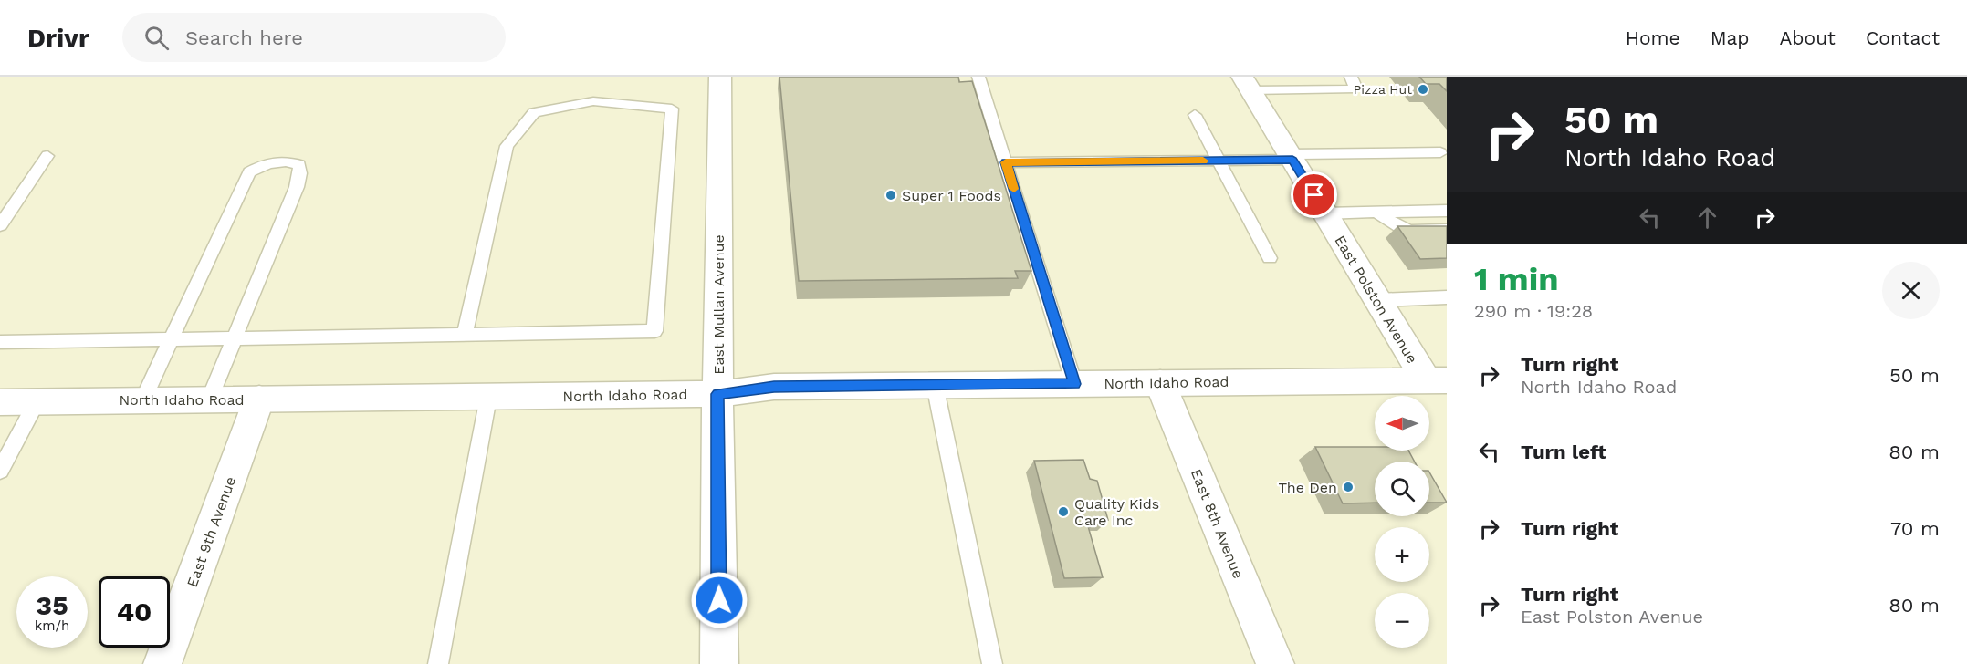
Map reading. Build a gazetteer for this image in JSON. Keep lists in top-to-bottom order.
{
  "streets": {
    "main road": [
      "East Polston Avenue",
      "East Mullan Avenue",
      "North Idaho Road",
      "East 8th Avenue",
      "East 9th Avenue"
    ]
  },
  "crossings": [
    ["East Polston Avenue", "North Idaho Road"],
    ["East Mullan Avenue", "North Idaho Road"],
    ["North Idaho Road", "East 8th Avenue"],
    ["North Idaho Road", "East 9th Avenue"]
  ],
  "places": [
    "Pizza Hut",
    "Super 1 Foods",
    "The Den",
    "Quality Kids Care Inc"
  ],
  "north": "left",
  "page": {
    "header": "Drivr",
    "search": "Search here",
    "nav": [
      "Home",
      "Map",
      "About",
      "Contact"
    ],
    "turn": ["50 m", "North Idaho Road"],
    "heading": ["1 min", "290 m · 19:28"],
    "list": [
      {
        "name": "Turn right",
        "note": "North Idaho Road",
        "value": "50 m"
      },
      {
        "name": "Turn left",
        "value": "80 m"
      },
      {
        "name": "Turn right",
        "value": "70 m"
      },
      {
        "name": "Turn right",
        "note": "East Polston Avenue",
        "value": "80 m"
      }
    ],
    "map_buttons": ["+", "−"],
    "speed": "35 km/h",
    "limit": "40"
  }
}
